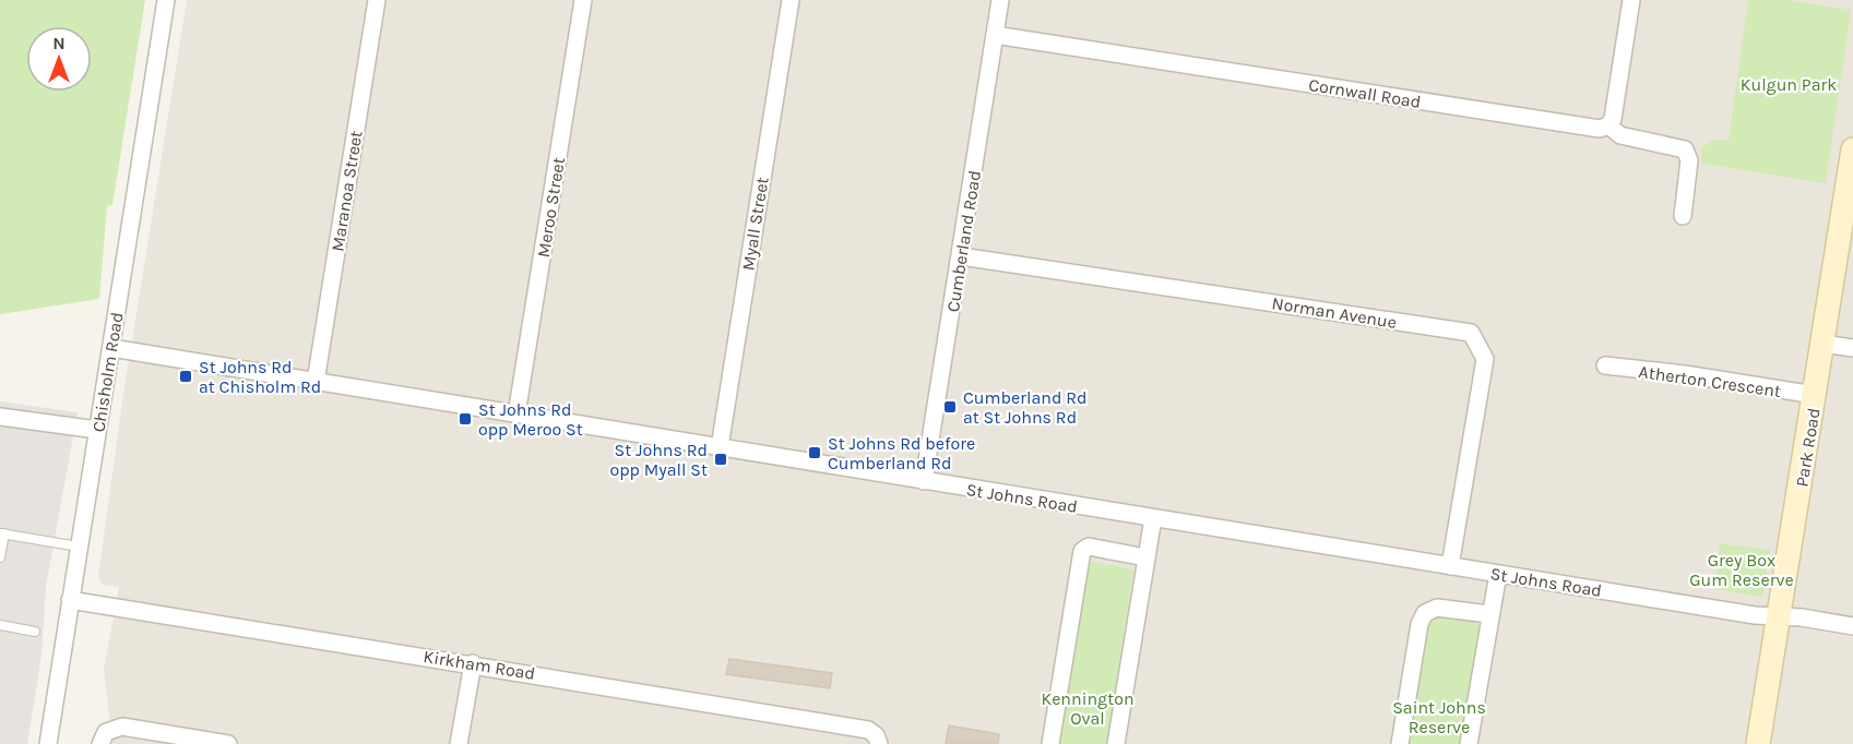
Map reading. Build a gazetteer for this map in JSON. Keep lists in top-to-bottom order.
{
  "streets": {
    "main road": ["Park Road"],
    "street": [
      "Cornwall Road",
      "Maranoa Street",
      "Meroo Street",
      "Myall Street",
      "Cumberland Road",
      "Norman Avenue",
      "Chisholm Road",
      "Atherton Crescent",
      "St Johns Road",
      "Kirkham Road"
    ]
  },
  "crossings": [
    ["Cornwall Road", "Cumberland Road"],
    ["Maranoa Street", "St Johns Road"],
    ["Meroo Street", "St Johns Road"],
    ["Myall Street", "St Johns Road"],
    ["Cumberland Road", "Norman Avenue"],
    ["Cumberland Road", "St Johns Road"],
    ["Norman Avenue", "St Johns Road"],
    ["Chisholm Road", "St Johns Road"],
    ["Chisholm Road", "Kirkham Road"],
    ["Atherton Crescent", "Park Road"],
    ["Park Road", "St Johns Road"]
  ],
  "parks": [
    "Kulgun Park",
    "Grey Box Gum Reserve",
    "Kennington Oval",
    "Saint Johns Reserve"
  ],
  "places": {
    "transit": [
      "St Johns Rd at Chisholm Rd",
      "Cumberland Rd at St Johns Rd",
      "St Johns Rd opp Meroo St",
      "St Johns Rd before Cumberland Rd",
      "St Johns Rd opp Myall St"
    ]
  },
  "north": "top"
}
